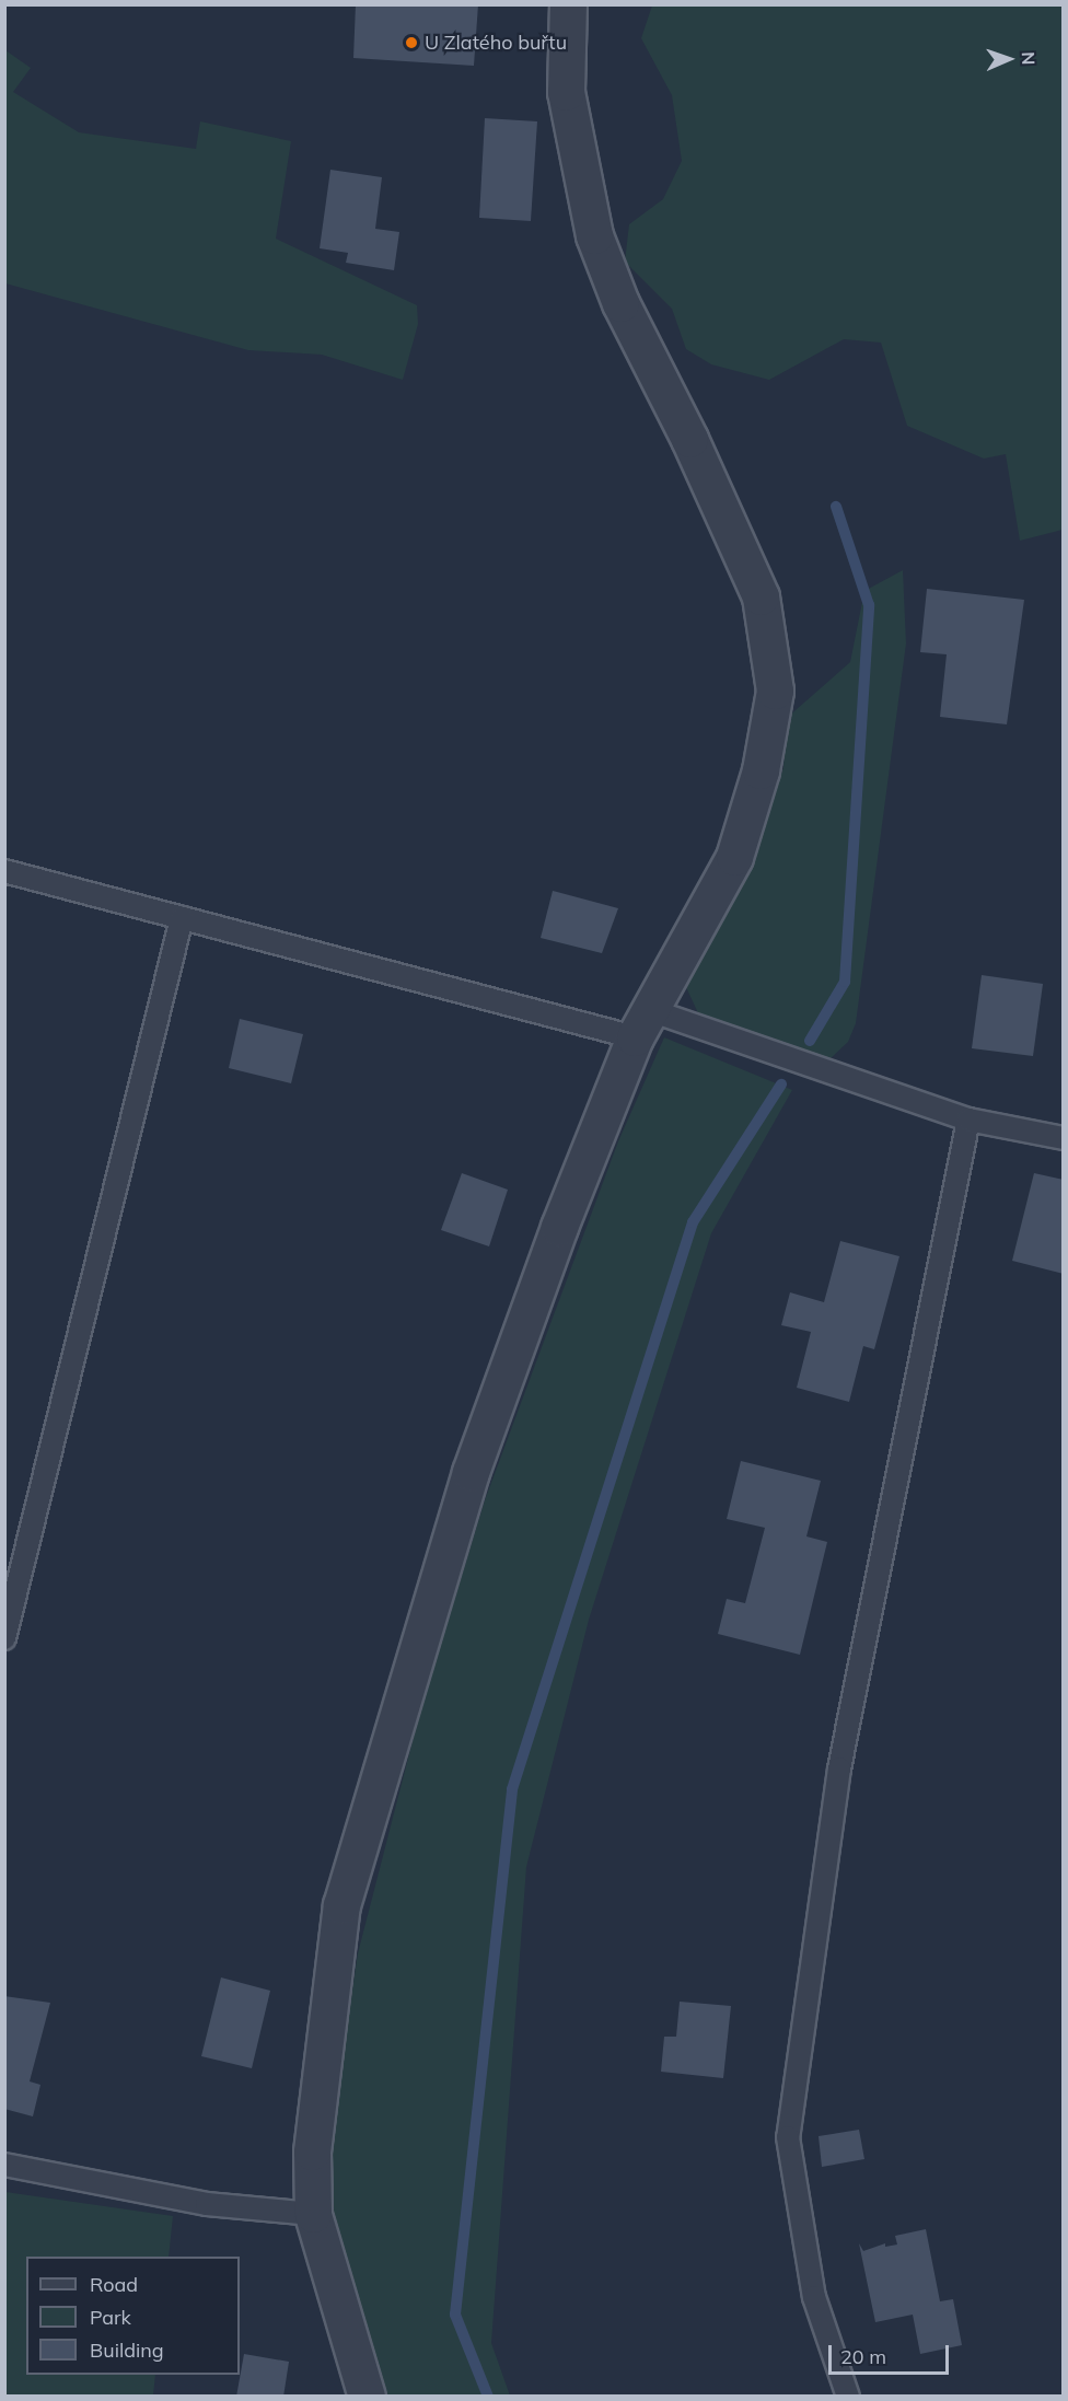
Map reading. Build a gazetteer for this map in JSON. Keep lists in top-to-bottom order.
{
  "places": ["U Zlatého buřtu"],
  "legend": ["Road", "Park", "Building"],
  "scale_bar": "20 m",
  "north": "right"
}
